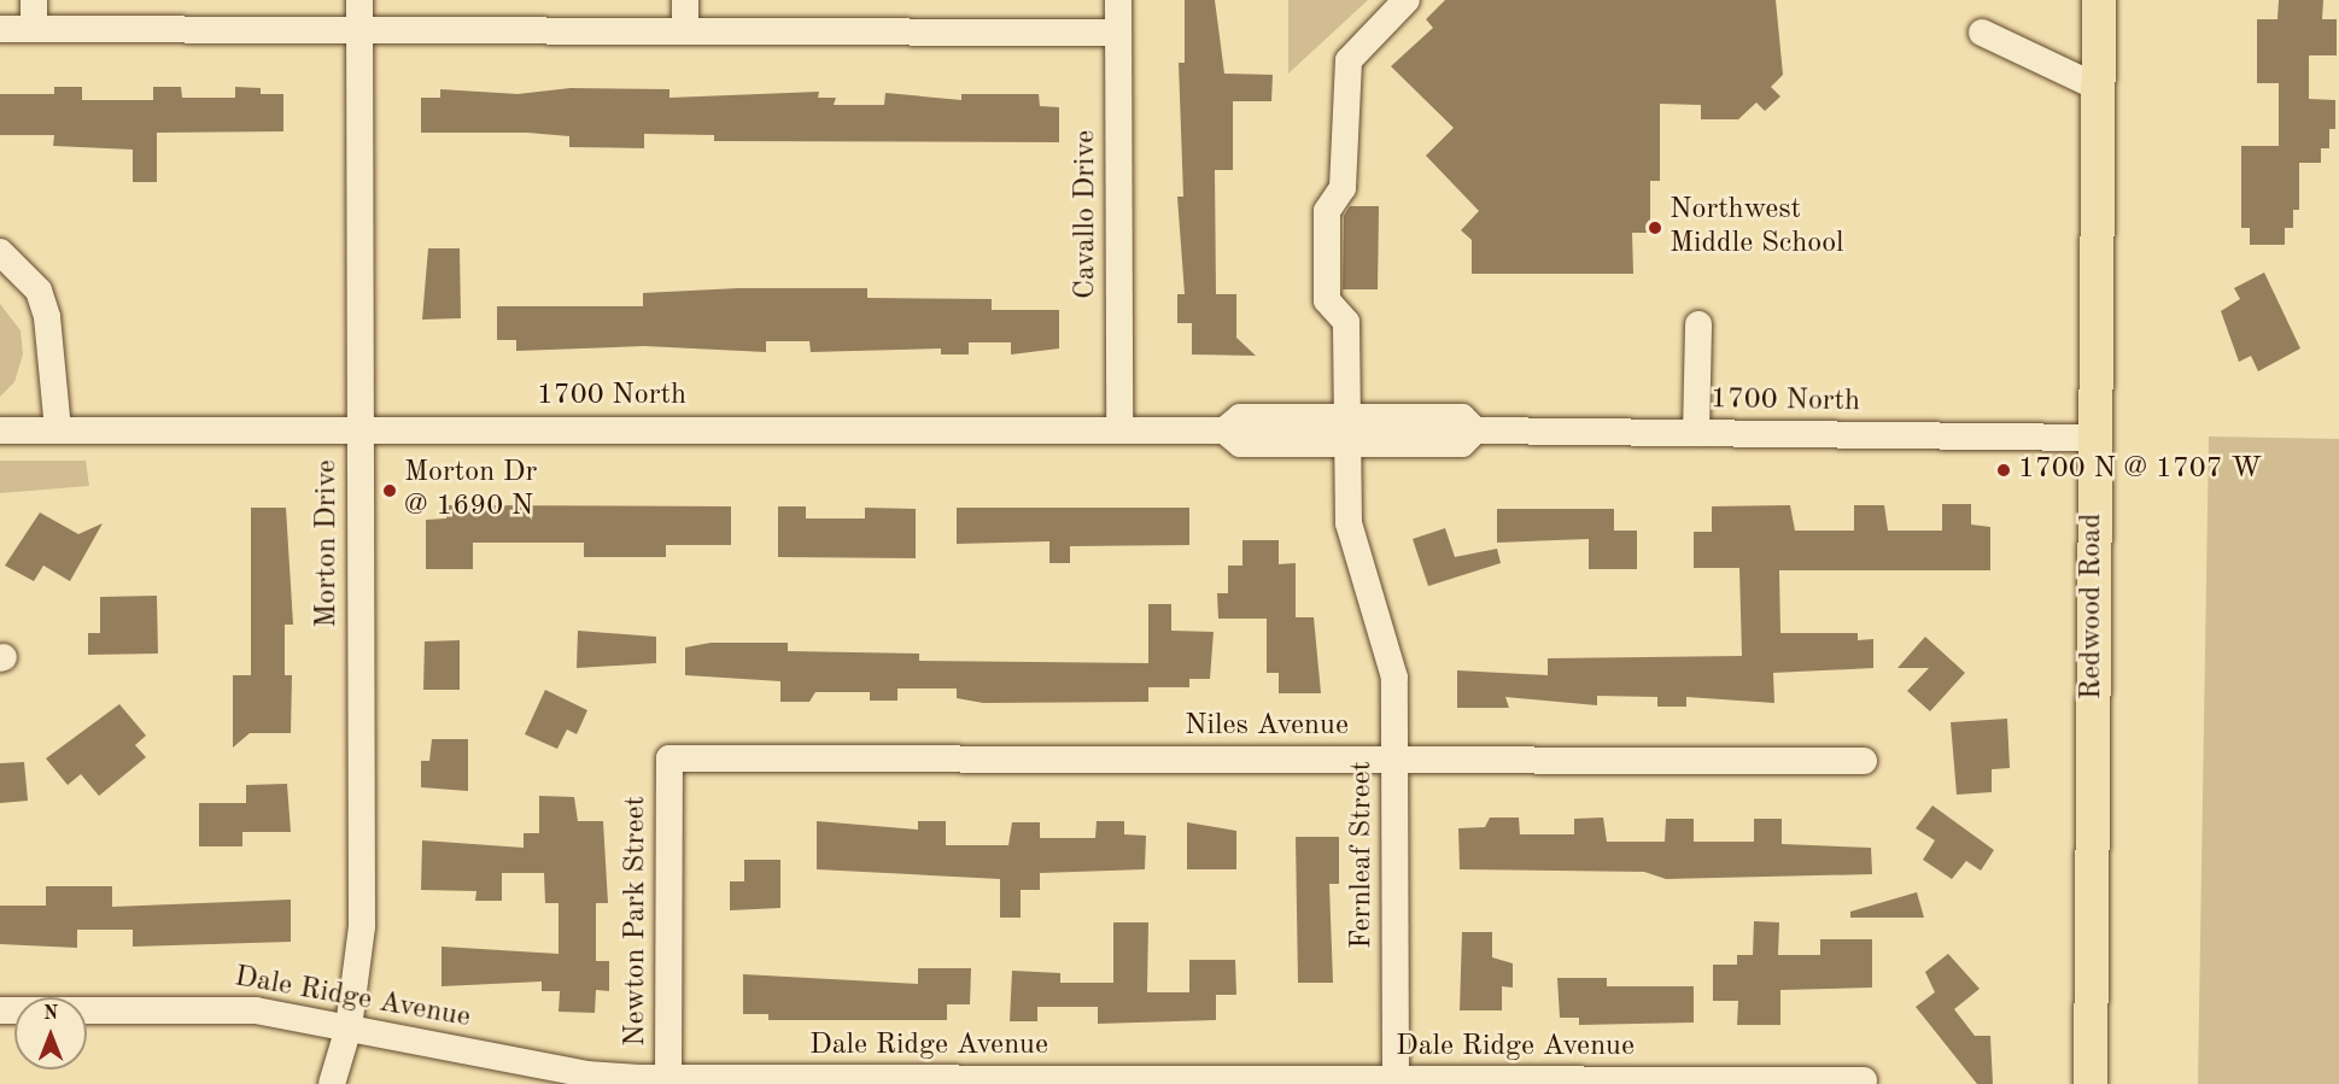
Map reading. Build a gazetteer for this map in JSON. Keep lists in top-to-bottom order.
{
  "streets": {
    "main road": ["Redwood Road"],
    "street": [
      "Cavallo Drive",
      "1700 North",
      "Morton Drive",
      "Niles Avenue",
      "Fernleaf Street",
      "Newton Park Street",
      "Dale Ridge Avenue"
    ]
  },
  "crossings": [
    ["Cavallo Drive", "1700 North"],
    ["1700 North", "Morton Drive"],
    ["1700 North", "Redwood Road"],
    ["1700 North", "Fernleaf Street"],
    ["Morton Drive", "Dale Ridge Avenue"],
    ["Niles Avenue", "Fernleaf Street"],
    ["Niles Avenue", "Newton Park Street"],
    ["Fernleaf Street", "Dale Ridge Avenue"],
    ["Newton Park Street", "Dale Ridge Avenue"]
  ],
  "places": ["Northwest Middle School", "1700 N @ 1707 W", "Morton Dr @ 1690 N"],
  "north": "top"
}
